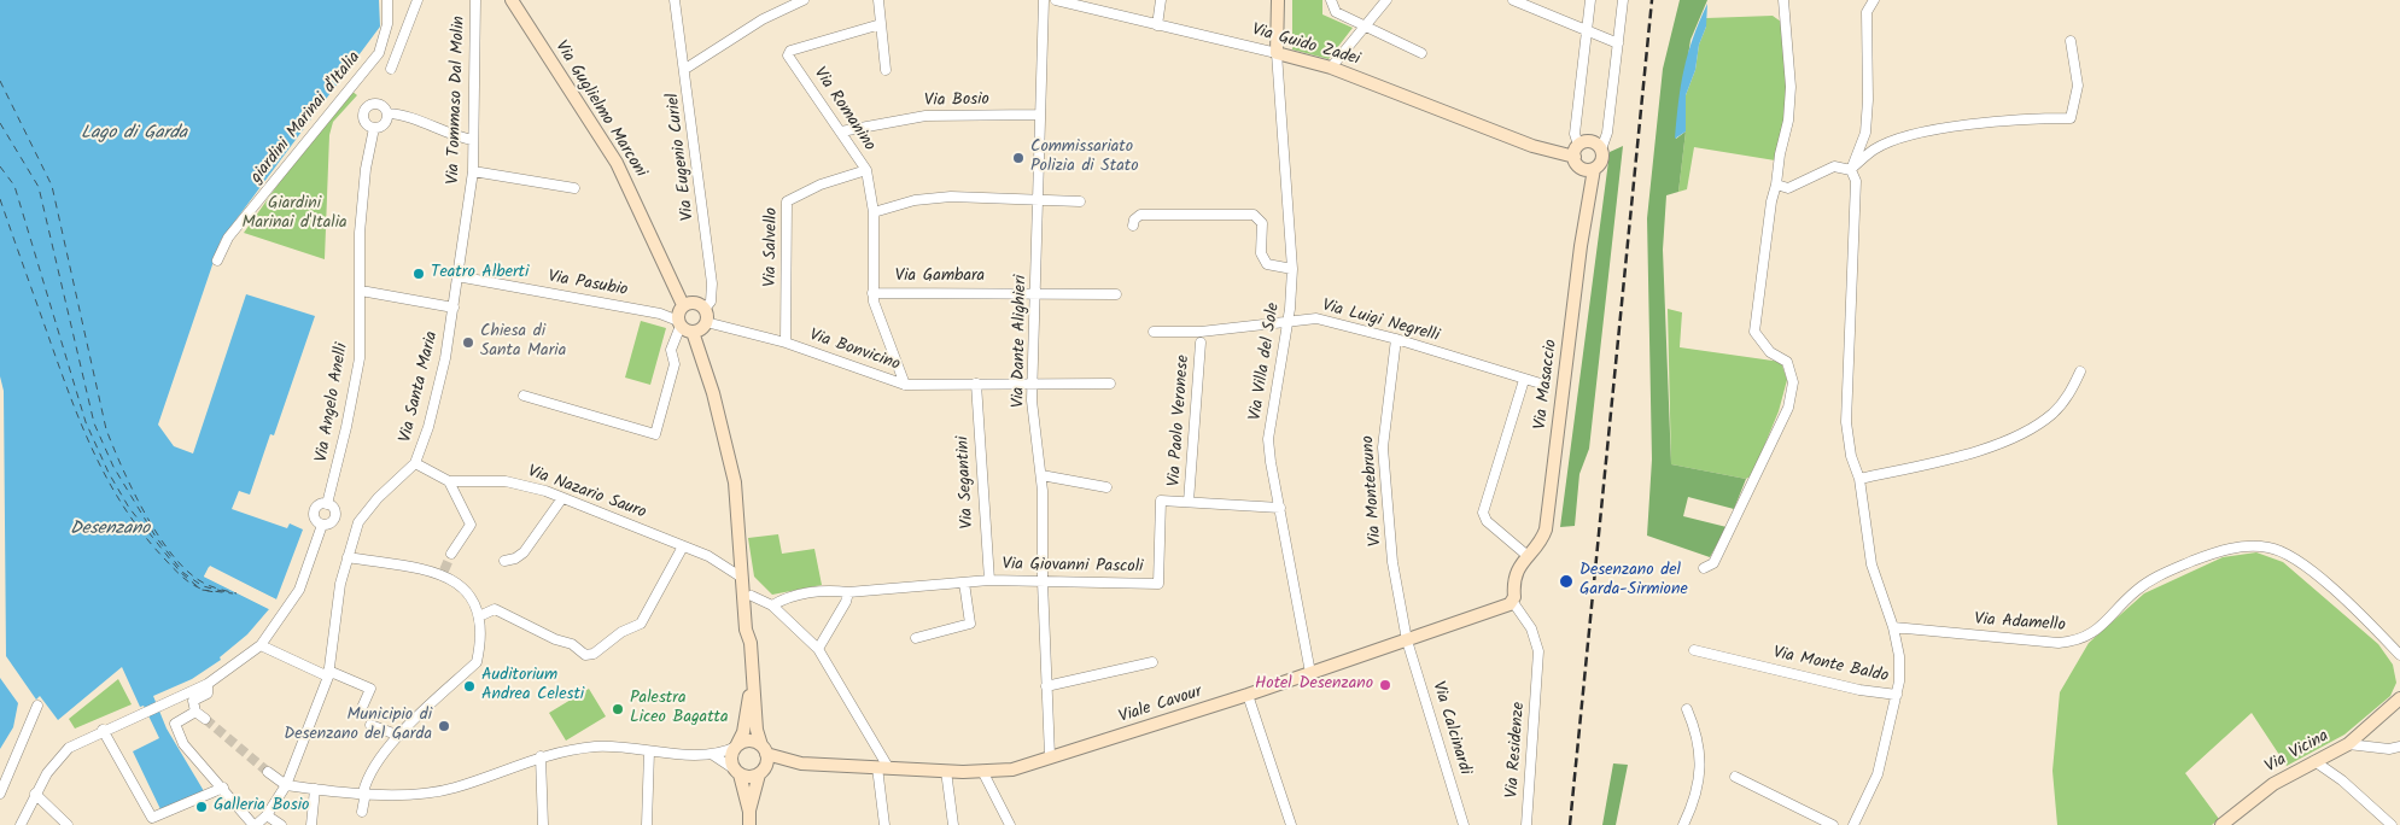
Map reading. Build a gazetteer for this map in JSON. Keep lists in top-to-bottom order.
{
  "streets": {
    "street": [
      "Via Guido Zadei",
      "Via Tommaso Dal Molin",
      "Via Bosio",
      "Via Guglielmo Marconi",
      "Via Romanino",
      "giardini Marinai d'Italia",
      "Via Eugenio Curiel",
      "Via Salvello",
      "Via Gambara",
      "Via Pasubio",
      "Via Luigi Negrelli",
      "Via Dante Alighieri",
      "Via Bonvicino",
      "Via Villa del Sole",
      "Via Masaccio",
      "Via Santa Maria",
      "Via Angelo Anelli",
      "Via Paolo Veronese",
      "Via Segantini",
      "Via Montebruno",
      "Via Nazario Sauro",
      "Via Giovanni Pascoli",
      "Via Adamello",
      "Via Monte Baldo",
      "Viale Cavour",
      "Via Calcinardi",
      "Via Residenze",
      "Via Vicina"
    ]
  },
  "crossings": [
    ["Via Guido Zadei", "Via Villa del Sole"],
    ["Via Guido Zadei", "Via Masaccio"],
    ["Via Tommaso Dal Molin", "Via Pasubio"],
    ["Via Tommaso Dal Molin", "Via Santa Maria"],
    ["Via Bosio", "Via Romanino"],
    ["Via Bosio", "Via Dante Alighieri"],
    ["Via Guglielmo Marconi", "Via Eugenio Curiel"],
    ["Via Guglielmo Marconi", "Via Pasubio"],
    ["Via Guglielmo Marconi", "Via Bonvicino"],
    ["Via Romanino", "Via Salvello"],
    ["Via Romanino", "Via Gambara"],
    ["Via Romanino", "Via Bonvicino"],
    ["Via Eugenio Curiel", "Via Pasubio"],
    ["Via Eugenio Curiel", "Via Bonvicino"],
    ["Via Salvello", "Via Bonvicino"],
    ["Via Gambara", "Via Dante Alighieri"],
    ["Via Pasubio", "Via Bonvicino"],
    ["Via Pasubio", "Via Santa Maria"],
    ["Via Luigi Negrelli", "Via Villa del Sole"],
    ["Via Luigi Negrelli", "Via Montebruno"],
    ["Via Dante Alighieri", "Via Bonvicino"],
    ["Via Dante Alighieri", "Via Giovanni Pascoli"],
    ["Via Dante Alighieri", "Viale Cavour"],
    ["Via Bonvicino", "Via Segantini"],
    ["Via Villa del Sole", "Via Giovanni Pascoli"],
    ["Via Villa del Sole", "Viale Cavour"],
    ["Via Masaccio", "Viale Cavour"],
    ["Via Masaccio", "Via Residenze"],
    ["Via Santa Maria", "Via Nazario Sauro"],
    ["Via Paolo Veronese", "Via Giovanni Pascoli"],
    ["Via Segantini", "Via Giovanni Pascoli"],
    ["Via Montebruno", "Viale Cavour"],
    ["Via Montebruno", "Via Calcinardi"],
    ["Viale Cavour", "Via Calcinardi"],
    ["Viale Cavour", "Via Residenze"]
  ],
  "water": ["Lago di Garda", "Desenzano"],
  "parks": ["Giardini Marinai d'Italia"],
  "places": [
    "Commissariato Polizia di Stato",
    "Teatro Alberti",
    "Chiesa di Santa Maria",
    "Desenzano del Garda-Sirmione",
    "Hotel Desenzano",
    "Auditorium Andrea Celesti",
    "Palestra Liceo Bagatta",
    "Municipio di Desenzano del Garda",
    "Galleria Bosio"
  ]
}
